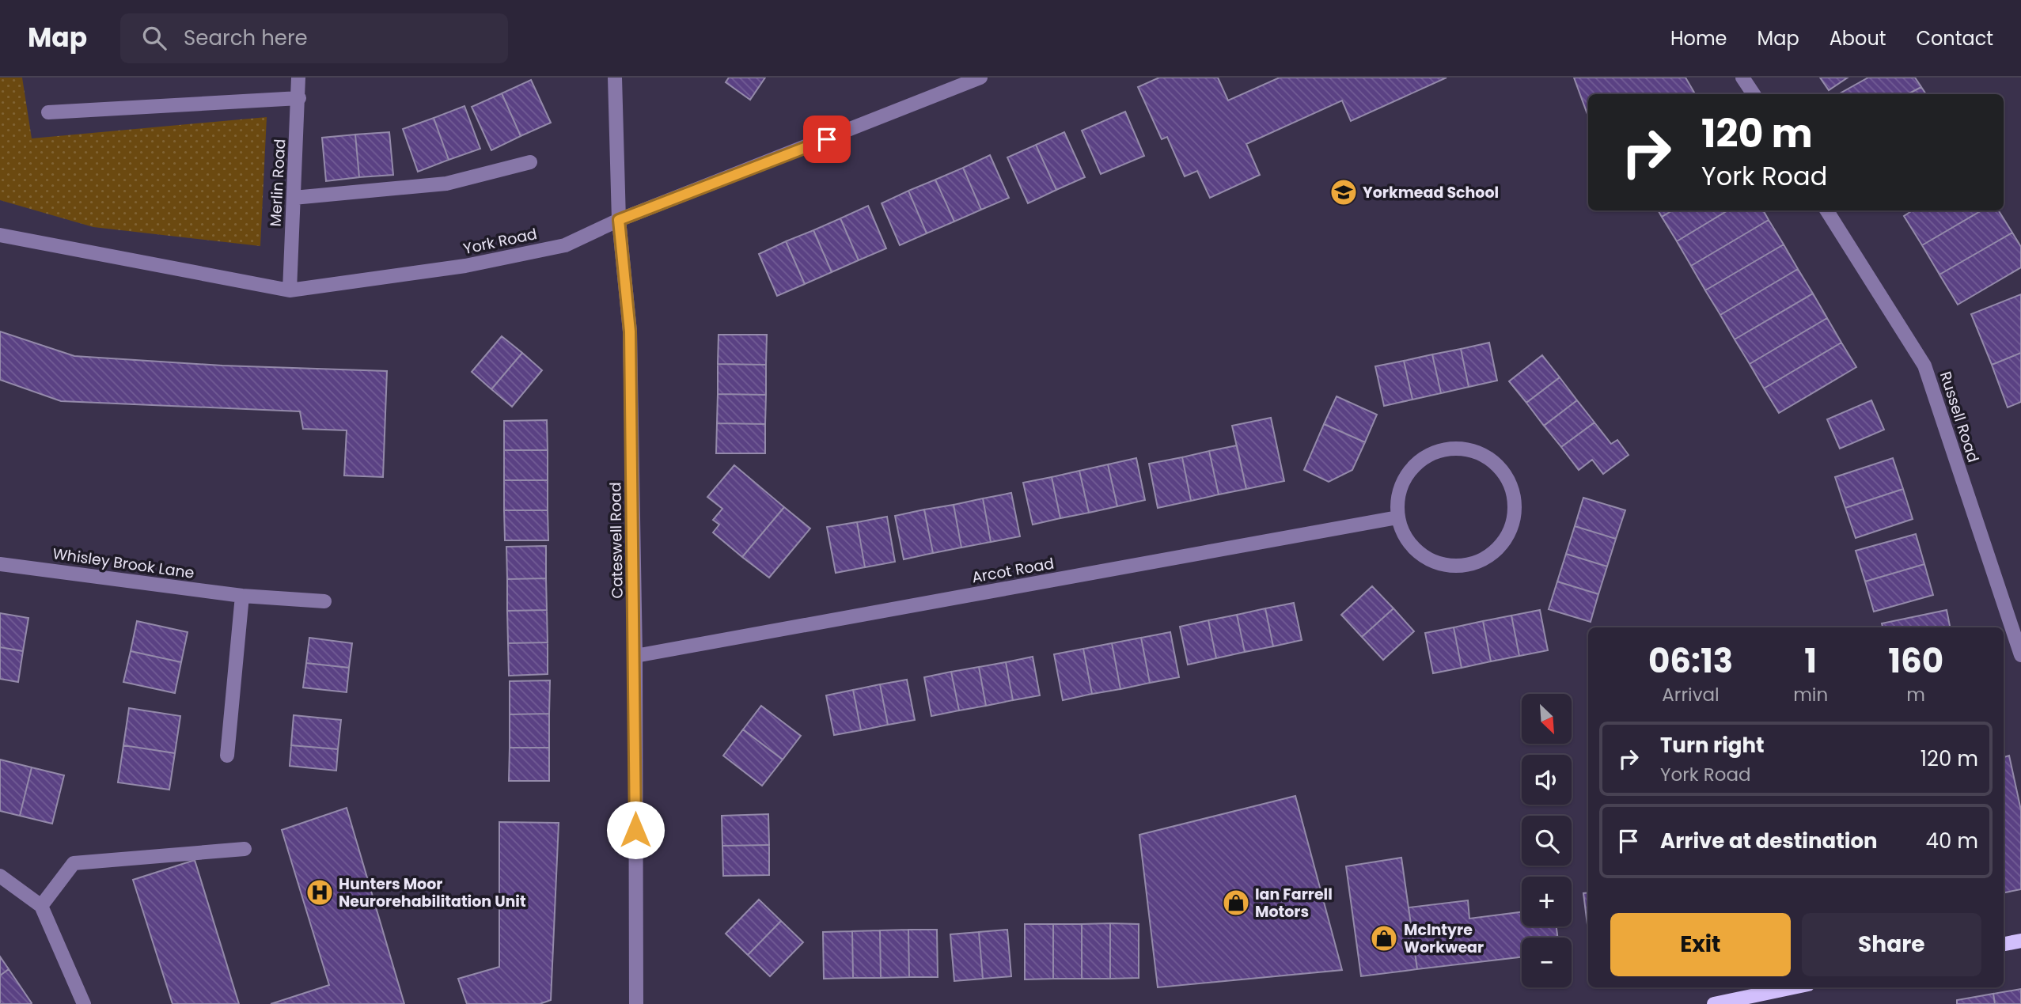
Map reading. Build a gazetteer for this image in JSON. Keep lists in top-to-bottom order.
{
  "streets": {
    "street": [
      "Merlin Road",
      "York Road",
      "Russell Road",
      "Cateswell Road",
      "Whisley Brook Lane",
      "Arcot Road"
    ]
  },
  "crossings": [
    ["Merlin Road", "York Road"],
    ["York Road", "Cateswell Road"],
    ["Cateswell Road", "Arcot Road"]
  ],
  "places": {
    "school or university": ["Yorkmead School"],
    "hospital": ["Hunters Moor Neurorehabilitation Unit"],
    "shop": ["Ian Farrell Motors", "McIntyre Workwear"]
  },
  "north": "bottom right",
  "page": {
    "header": "Map",
    "search": "Search here",
    "nav": [
      "Home",
      "Map",
      "About",
      "Contact"
    ],
    "turn": ["120 m", "York Road"],
    "eta": [
      "06:13",
      "Arrival",
      "1",
      "min",
      "160",
      "m"
    ],
    "map_buttons": ["+", "−"],
    "list": [
      {
        "name": "Turn right",
        "note": "York Road",
        "value": "120 m"
      },
      {
        "name": "Arrive at destination",
        "value": "40 m"
      }
    ],
    "buttons": ["Exit", "Share"]
  }
}
